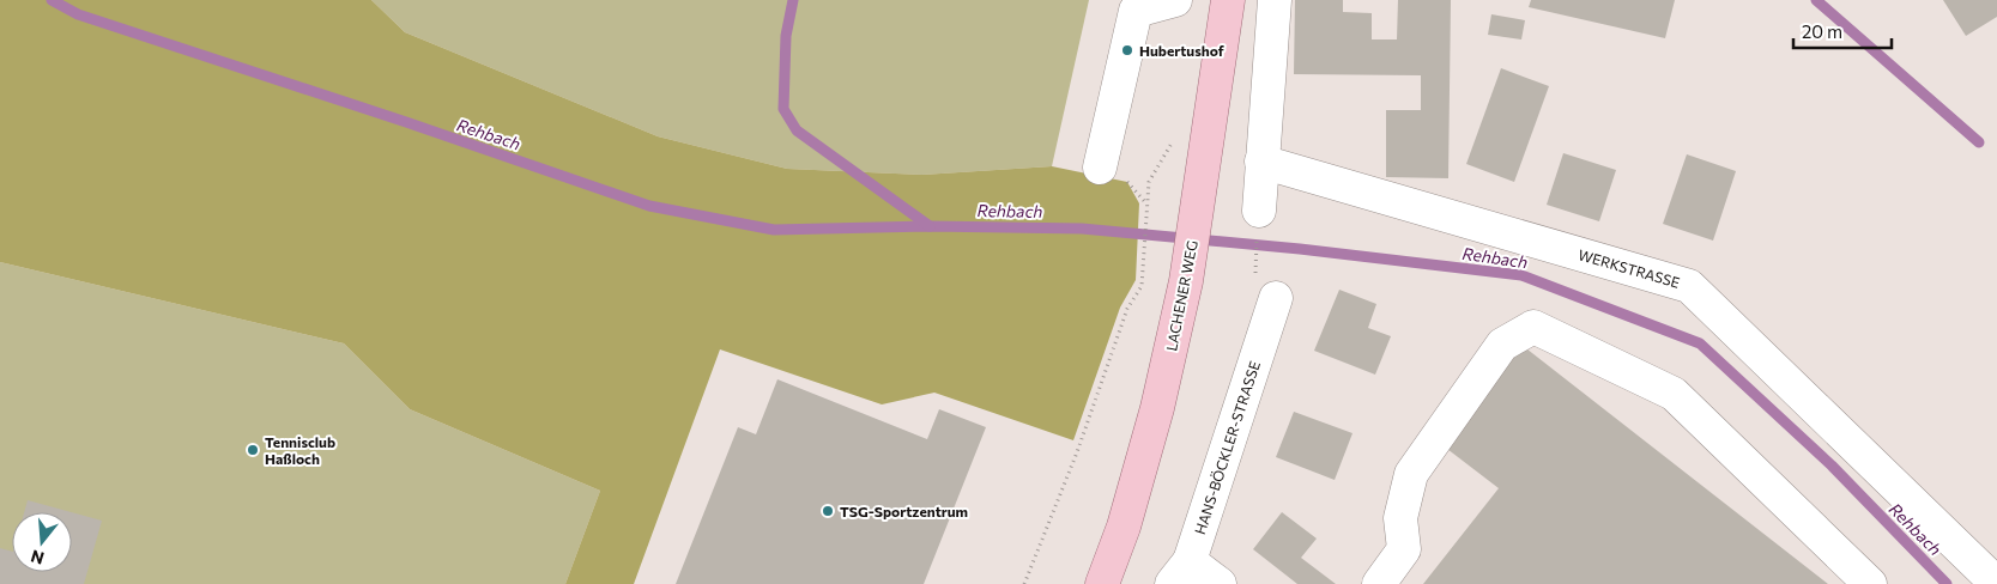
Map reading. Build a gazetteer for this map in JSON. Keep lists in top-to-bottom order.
{
  "streets": {
    "main road": ["LACHENER WEG"],
    "street": ["WERKSTRASSE", "HANS-BÖCKLER-STRASSE"]
  },
  "water": ["Rehbach"],
  "places": ["Hubertushof", "Tennisclub Haßloch", "TSG-Sportzentrum"],
  "scale_bar": "20 m",
  "north": "bottom"
}
